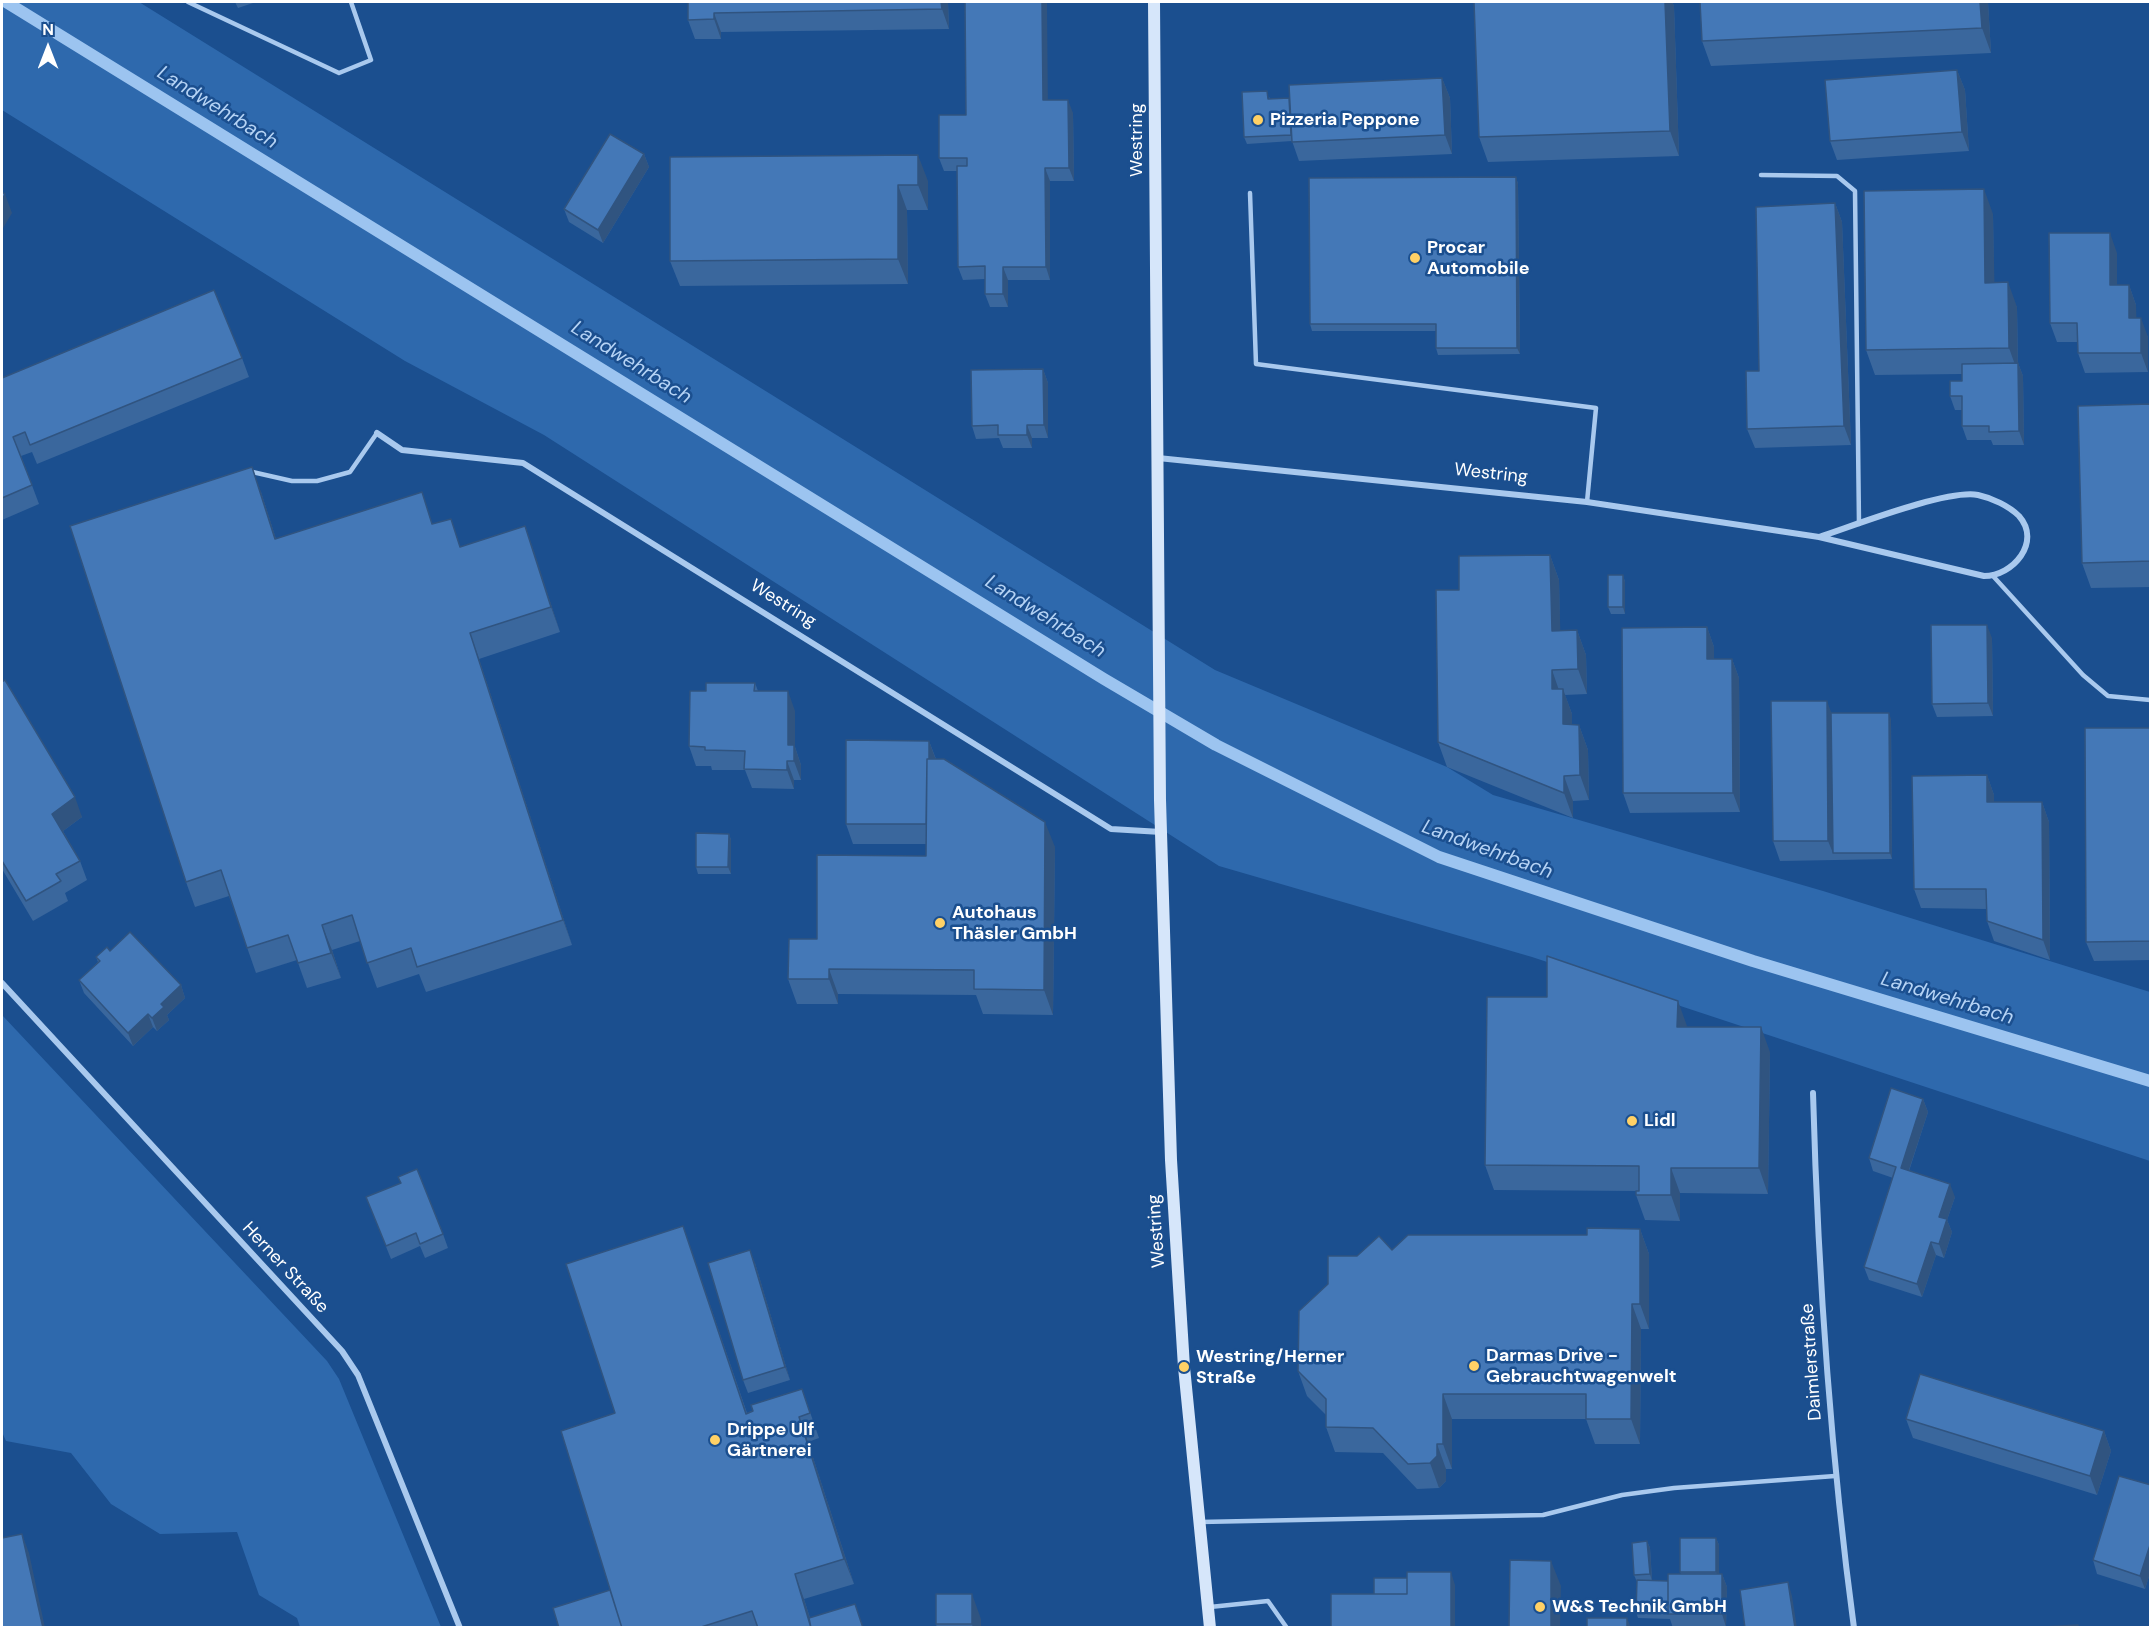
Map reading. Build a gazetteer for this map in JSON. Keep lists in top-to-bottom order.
{
  "streets": {
    "main road": ["Westring"],
    "street": ["Herner Straße", "Daimlerstraße"]
  },
  "water": ["Landwehrbach"],
  "places": [
    "Pizzeria Peppone",
    "Procar Automobile",
    "Autohaus Thäsler GmbH",
    "Lidl",
    "Darmas Drive - Gebrauchtwagenwelt",
    "Westring/Herner Straße",
    "Drippe Ulf Gärtnerei",
    "W&S Technik GmbH"
  ],
  "north": "top"
}
